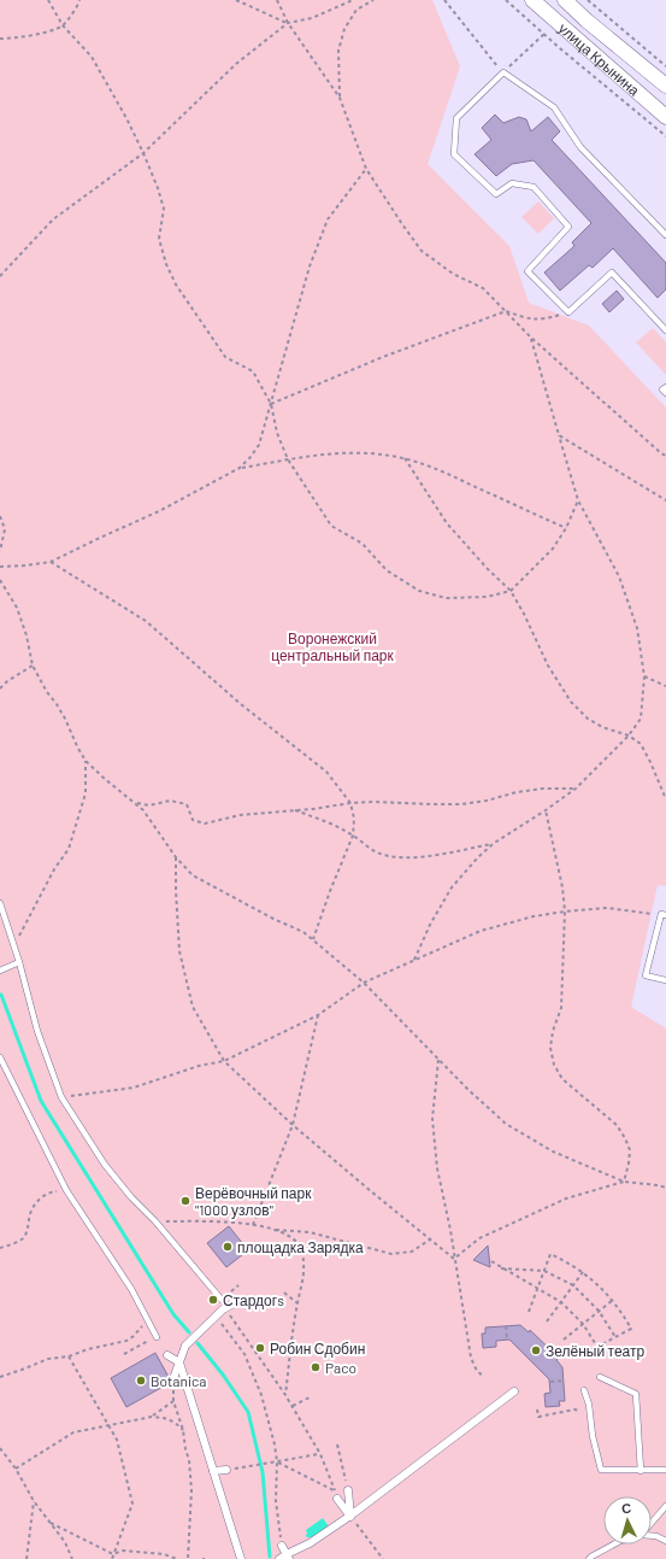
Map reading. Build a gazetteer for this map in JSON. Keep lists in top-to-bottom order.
{
  "streets": {
    "main road": ["улица Крынина"]
  },
  "parks": ["Воронежский центральный парк"],
  "places": [
    "Верёвочный парк \"1000 узлов\"",
    "площадка Зарядка",
    "Стардогs",
    "Робин Сдобин",
    "Зелёный театр",
    "Paco",
    "Botanica"
  ],
  "north": "top"
}
